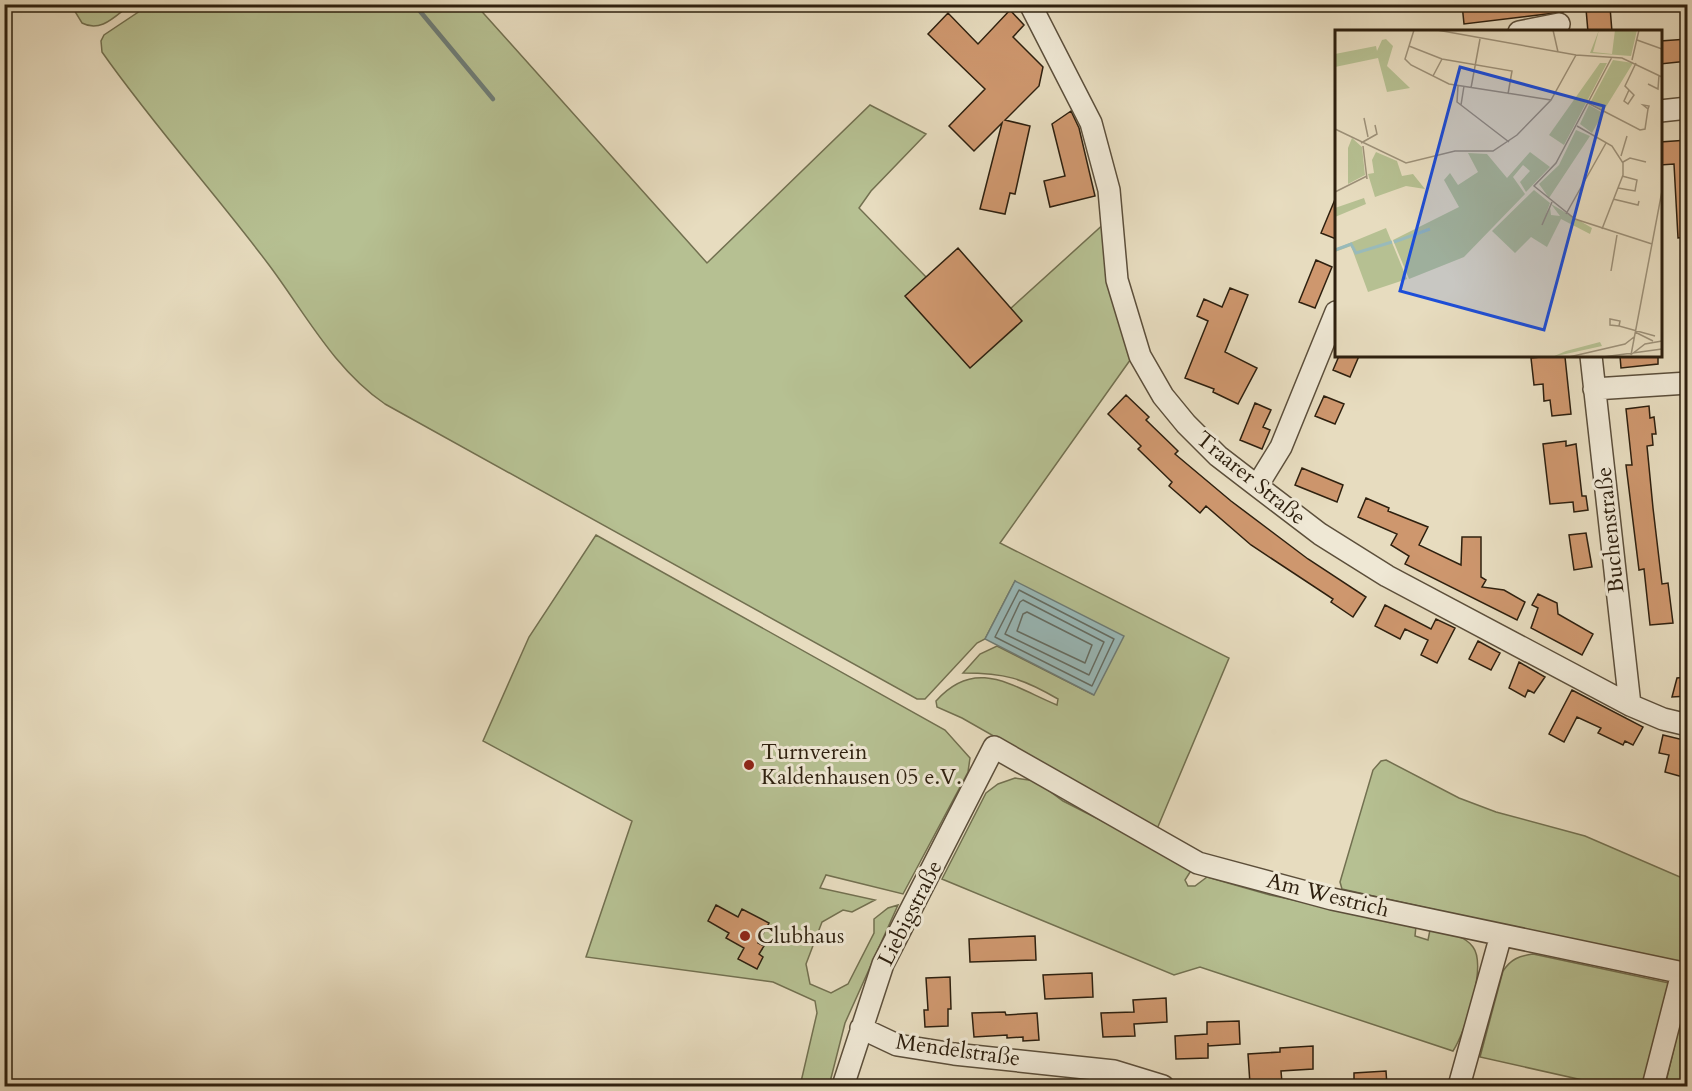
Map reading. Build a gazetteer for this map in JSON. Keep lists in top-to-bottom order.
{
  "streets": {
    "street": [
      "Traarer Straße",
      "Buchenstraße",
      "Am Westrich",
      "Liebigstraße",
      "Mendelstraße"
    ]
  },
  "crossings": [
    ["Traarer Straße", "Buchenstraße"],
    ["Am Westrich", "Liebigstraße"],
    ["Liebigstraße", "Mendelstraße"]
  ],
  "places": ["Turnverein Kaldenhausen 05 e.V.", "Clubhaus"]
}
